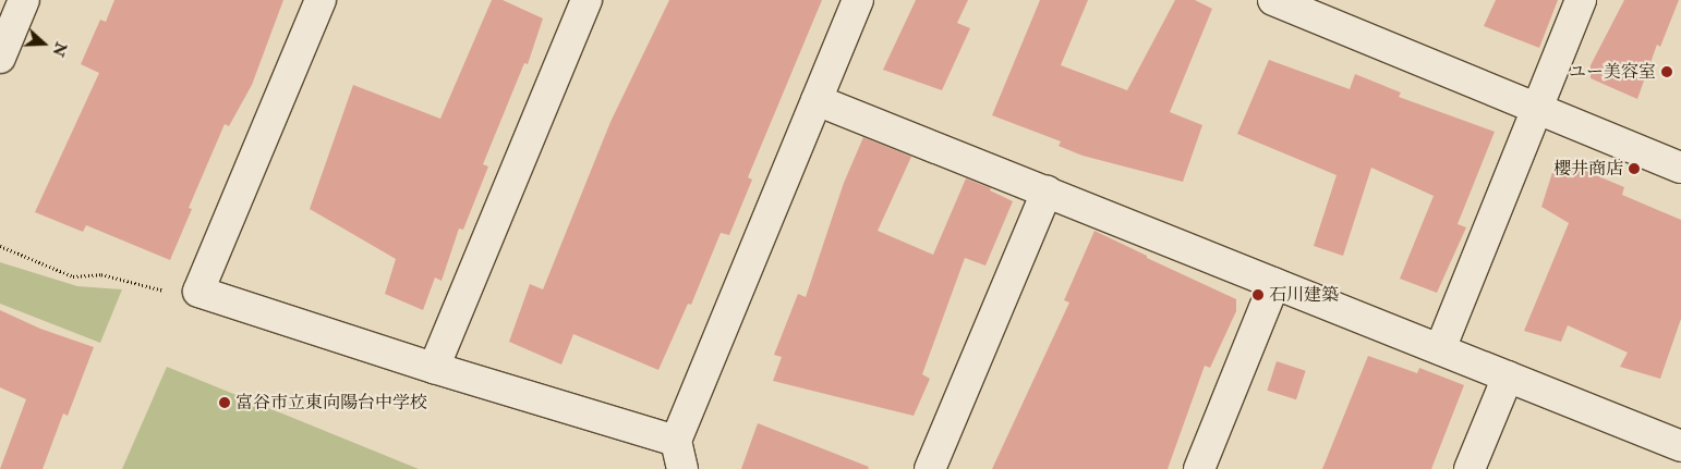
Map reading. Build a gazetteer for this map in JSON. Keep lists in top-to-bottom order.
{
  "places": [
    "ユー美容室",
    "櫻井商店",
    "石川建築",
    "富谷市立東向陽台中学校"
  ],
  "north": "right"
}
